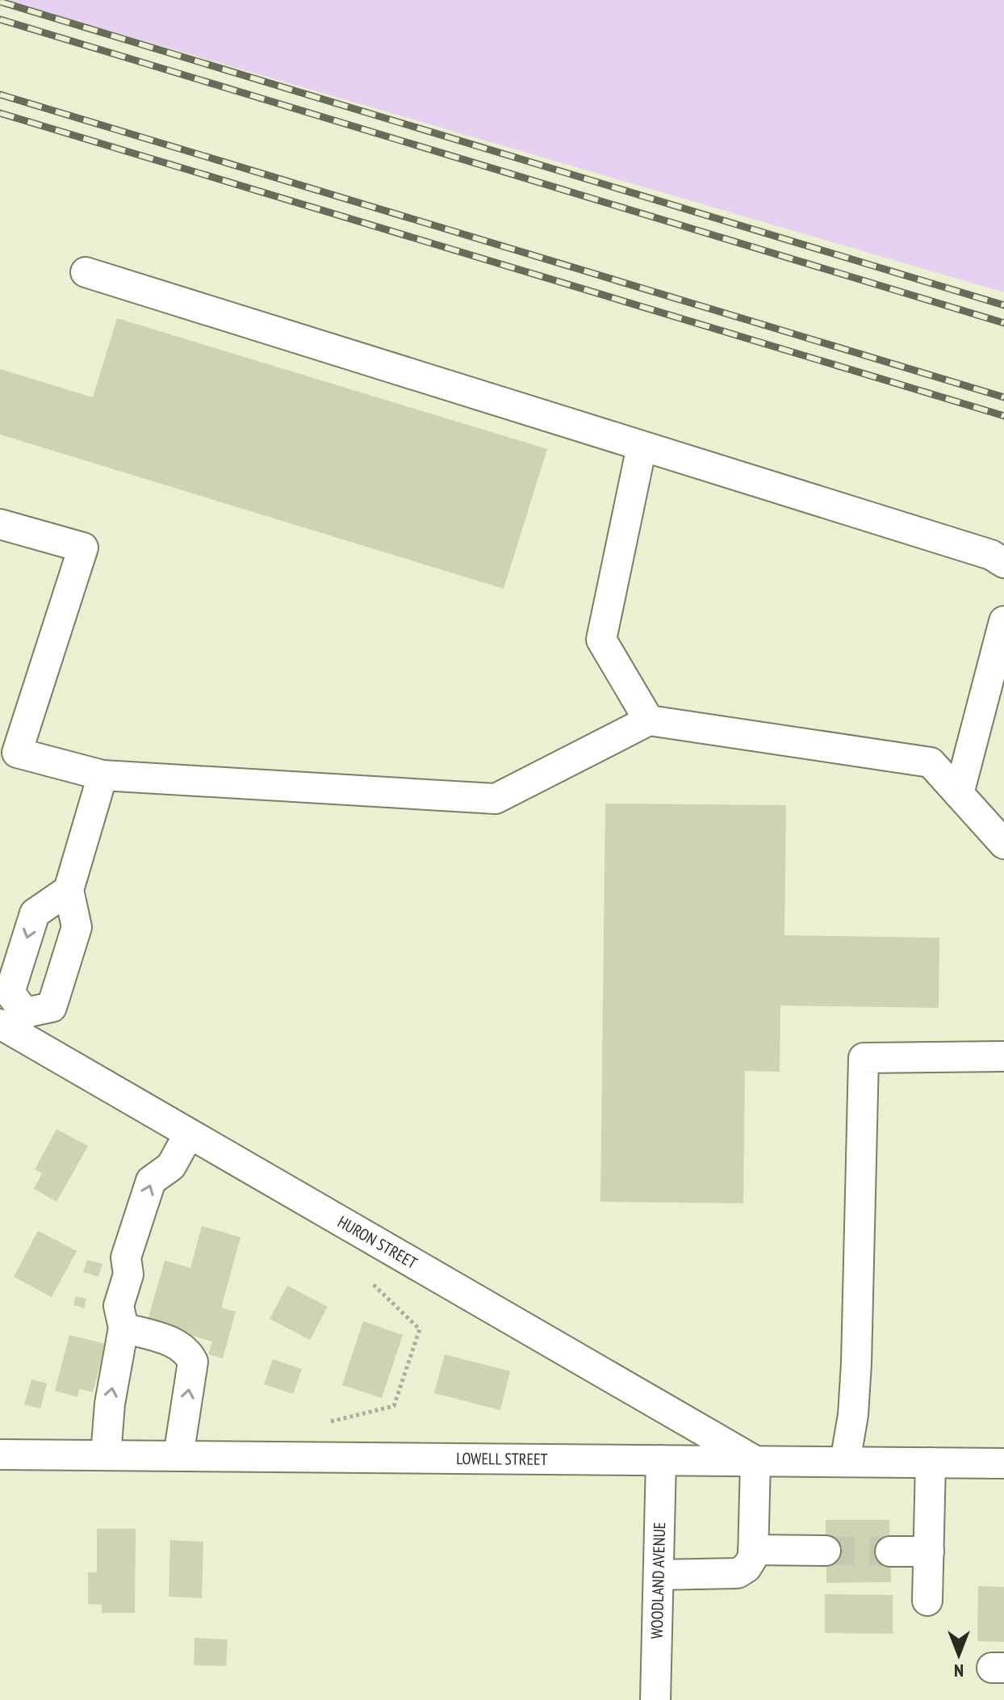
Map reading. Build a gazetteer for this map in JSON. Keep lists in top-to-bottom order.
{
  "streets": {
    "street": ["HURON STREET", "LOWELL STREET", "WOODLAND AVENUE"]
  },
  "crossings": [
    ["HURON STREET", "LOWELL STREET"],
    ["LOWELL STREET", "WOODLAND AVENUE"]
  ],
  "north": "bottom"
}
